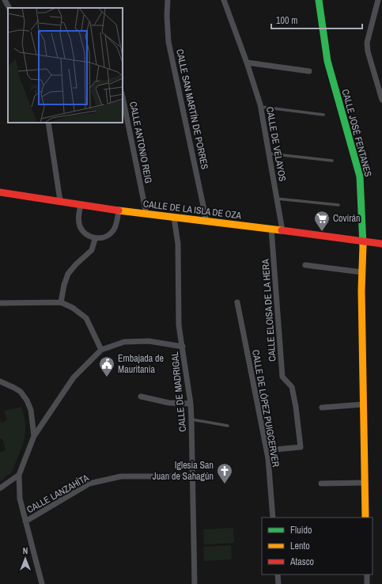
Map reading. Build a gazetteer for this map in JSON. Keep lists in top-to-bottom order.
{
  "streets": {
    "street": [
      "CALLE SAN MARTÍN DE PORRES",
      "CALLE JOSÉ FENTANES",
      "CALLE ANTONIO REIG",
      "CALLE DE VELAYOS",
      "CALLE DE LA ISLA DE OZA",
      "CALLE ELOISA DE LA HERA",
      "CALLE DE MADRIGAL",
      "CALLE DE LÓPEZ PUIGCERVER",
      "CALLE LANZAHÍTA"
    ]
  },
  "crossings": [
    ["CALLE SAN MARTÍN DE PORRES", "CALLE DE LA ISLA DE OZA"],
    ["CALLE JOSÉ FENTANES", "CALLE DE LA ISLA DE OZA"],
    ["CALLE ANTONIO REIG", "CALLE DE LA ISLA DE OZA"],
    ["CALLE DE VELAYOS", "CALLE DE LA ISLA DE OZA"],
    ["CALLE DE LA ISLA DE OZA", "CALLE ELOISA DE LA HERA"],
    ["CALLE DE LA ISLA DE OZA", "CALLE DE MADRIGAL"],
    ["CALLE ELOISA DE LA HERA", "CALLE DE LÓPEZ PUIGCERVER"],
    ["CALLE DE MADRIGAL", "CALLE LANZAHÍTA"]
  ],
  "places": {
    "supermarket": ["Covirán"],
    "public building": ["Embajada de Mauritania"],
    "church": ["Iglesia San Juan de Sahagún"]
  },
  "legend": ["Fluido", "Lento", "Atasco"],
  "scale_bar": "100 m",
  "north": "top"
}
